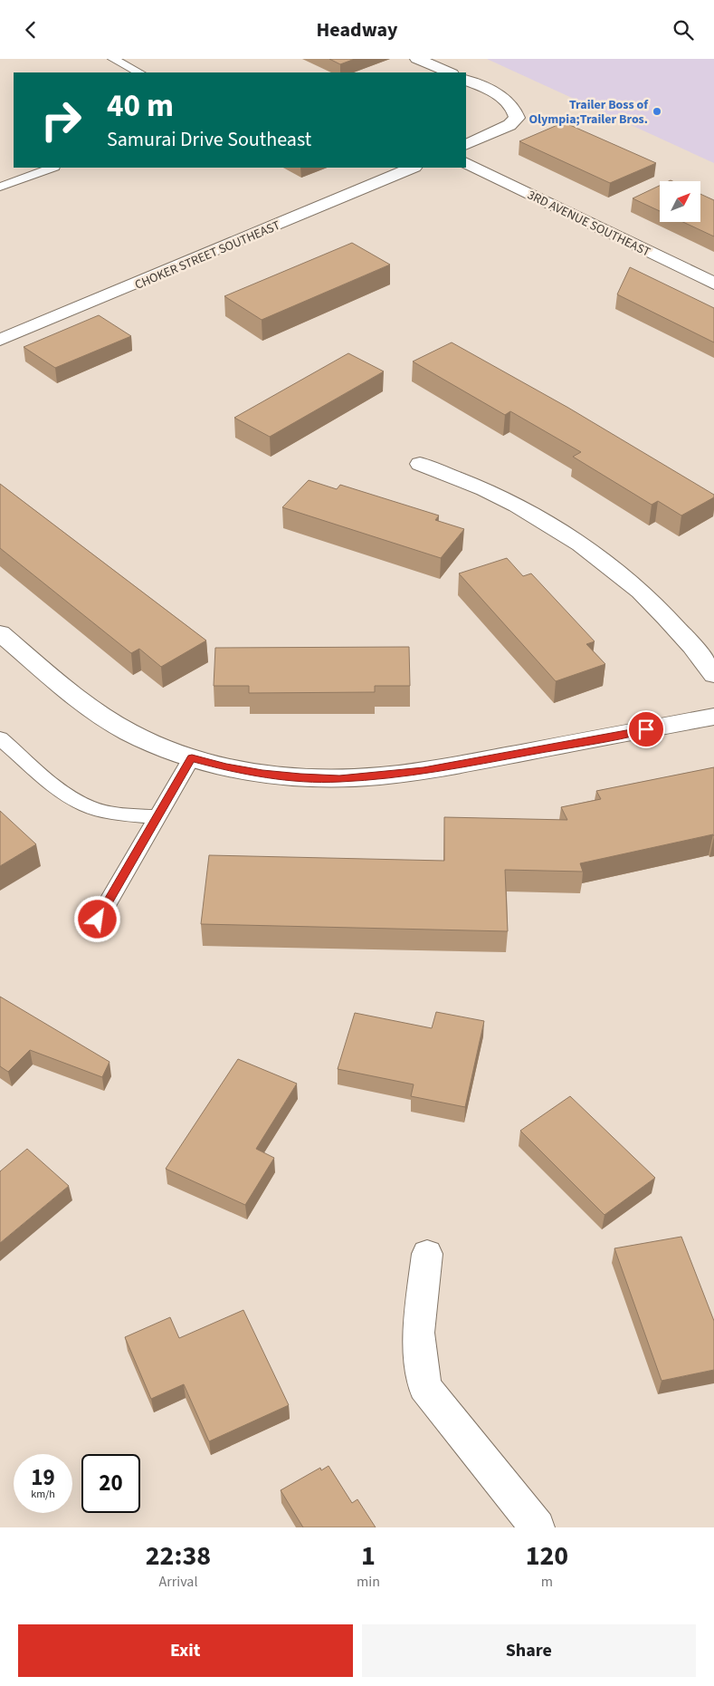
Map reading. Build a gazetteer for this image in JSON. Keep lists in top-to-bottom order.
{
  "streets": {
    "street": ["3RD AVENUE SOUTHEAST", "CHOKER STREET SOUTHEAST"]
  },
  "places": ["Trailer Boss of Olympia;Trailer Bros."],
  "north": "top right",
  "page": {
    "header": "Headway",
    "turn": ["40 m", "Samurai Drive Southeast"],
    "speed": "19 km/h",
    "limit": "20",
    "eta": [
      "22:38",
      "Arrival",
      "1",
      "min",
      "120",
      "m"
    ],
    "buttons": ["Exit", "Share"]
  }
}
